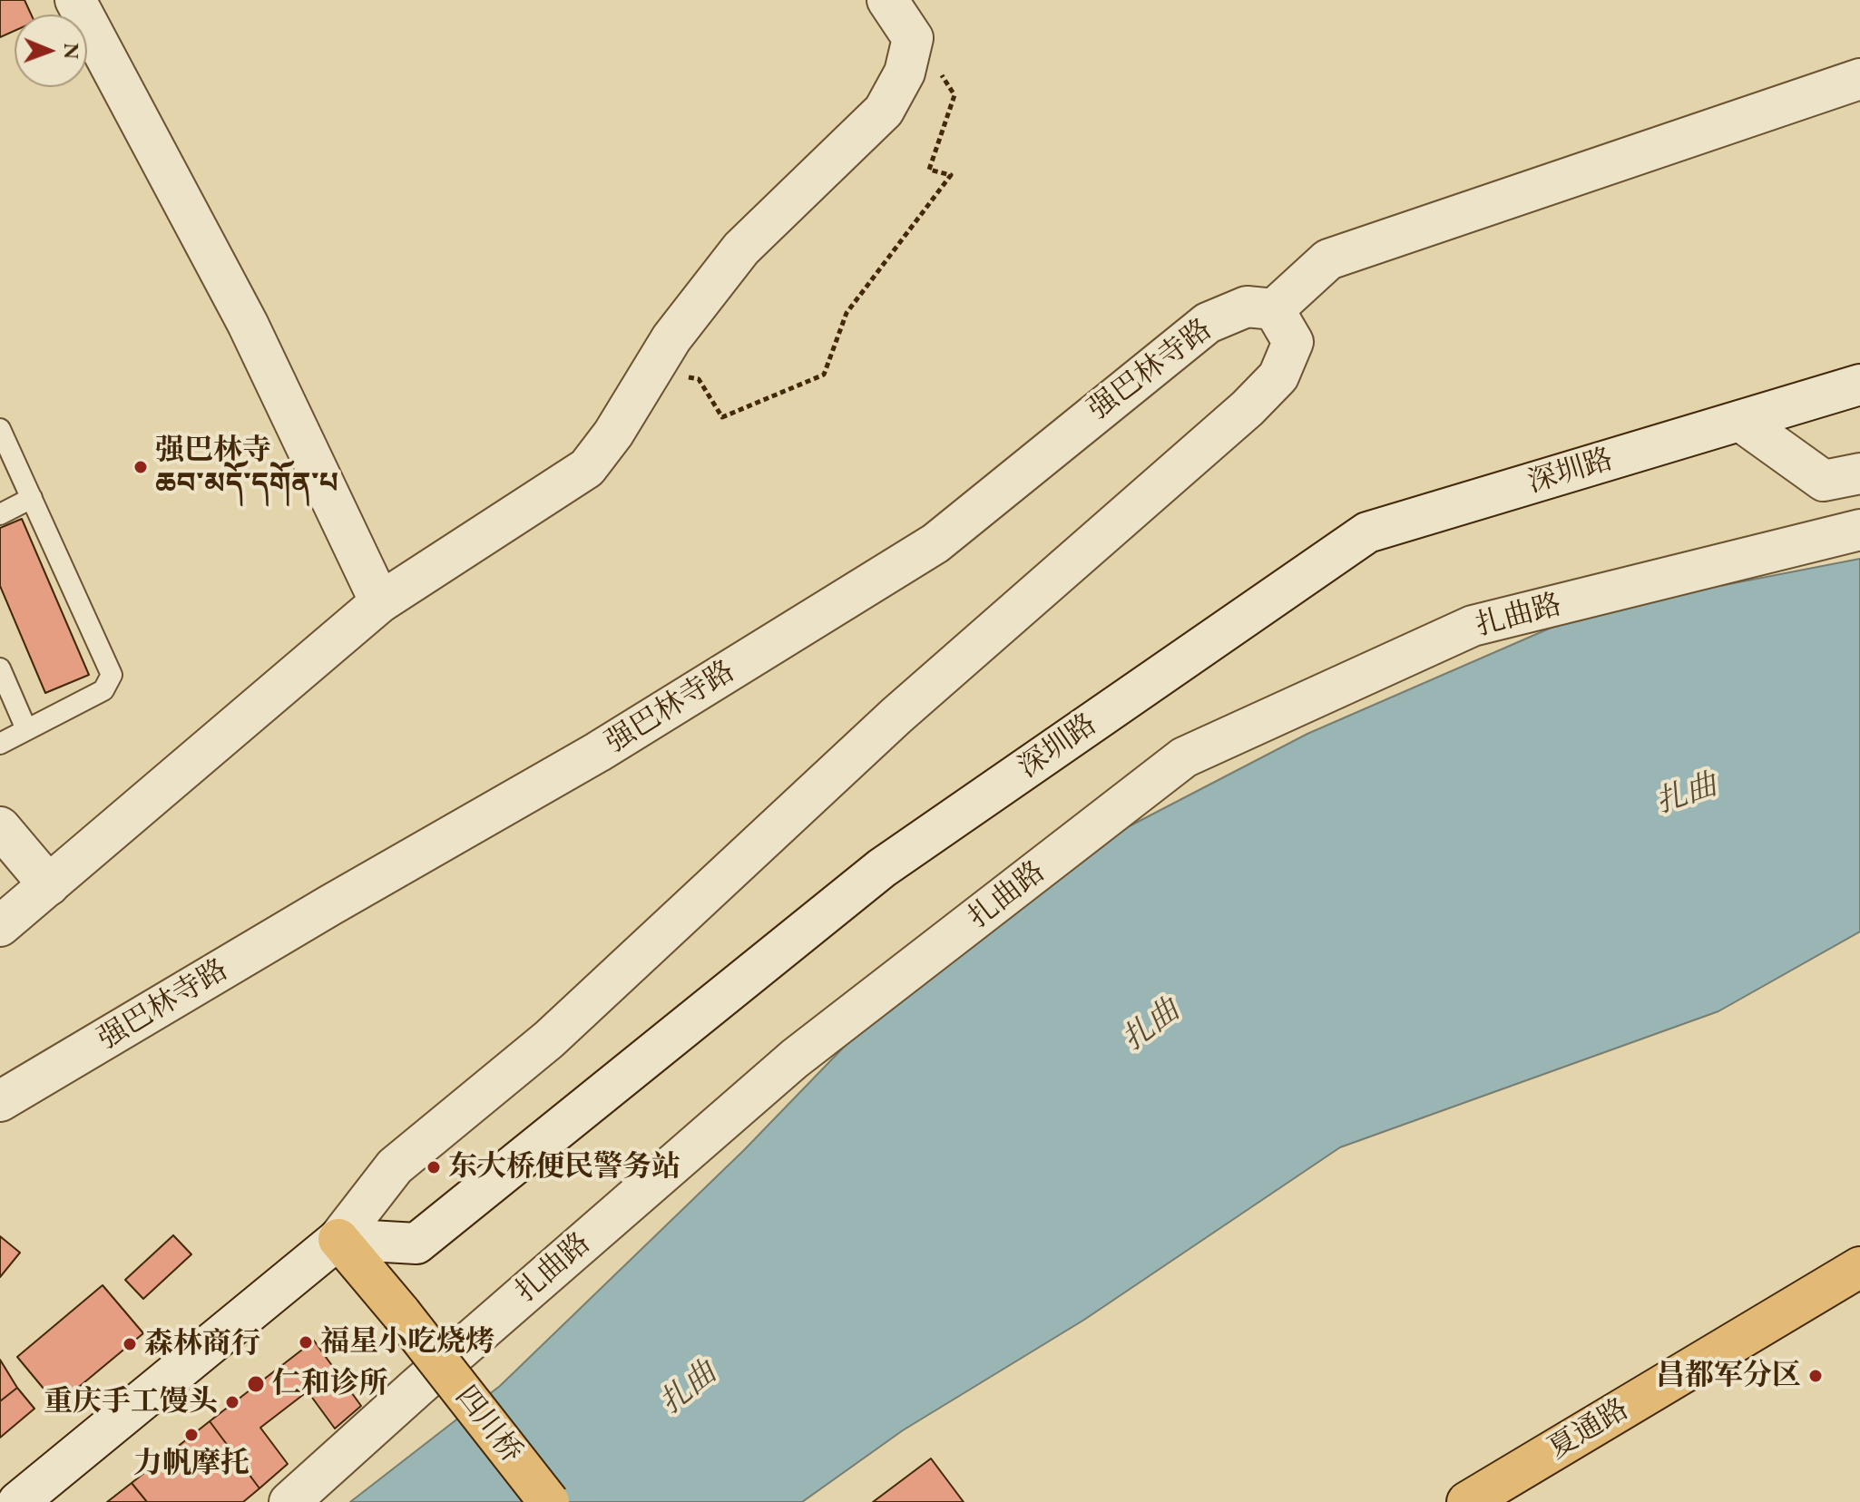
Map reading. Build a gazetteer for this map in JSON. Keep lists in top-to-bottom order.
{
  "streets": {
    "main road": ["四川桥", "夏通路"],
    "street": ["强巴林寺路", "深圳路", "扎曲路"]
  },
  "crossings": [
    ["深圳路", "四川桥"]
  ],
  "water": ["扎曲"],
  "places": [
    "强巴林寺 ཆབ་མདོ་དགོན་པ",
    "东大桥便民警务站",
    "福星小吃烧烤",
    "森林商行",
    "昌都军分区",
    "仁和诊所",
    "重庆手工馒头",
    "力帆摩托"
  ],
  "north": "right"
}
